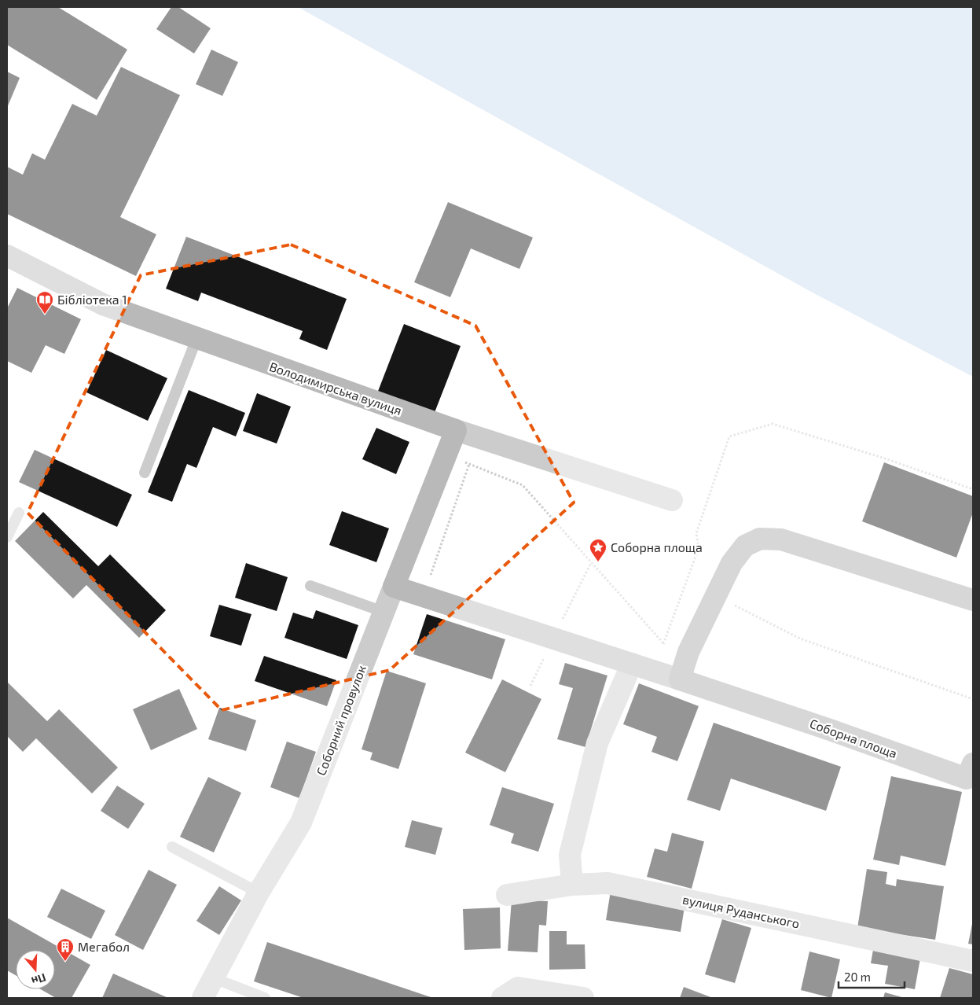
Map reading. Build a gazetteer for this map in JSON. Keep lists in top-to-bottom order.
{
  "streets": {
    "main road": ["Володимирська вулиця", "Соборний провулок", "Соборна площа"],
    "street": ["вулиця Руданського"]
  },
  "crossings": [
    ["Володимирська вулиця", "Соборний провулок"],
    ["Соборний провулок", "Соборна площа"]
  ],
  "places": {
    "library": ["Бібліотека 1"],
    "place": ["Соборна площа"],
    "building": ["Мегабол"]
  },
  "scale_bar": "20 m",
  "north": "bottom"
}
